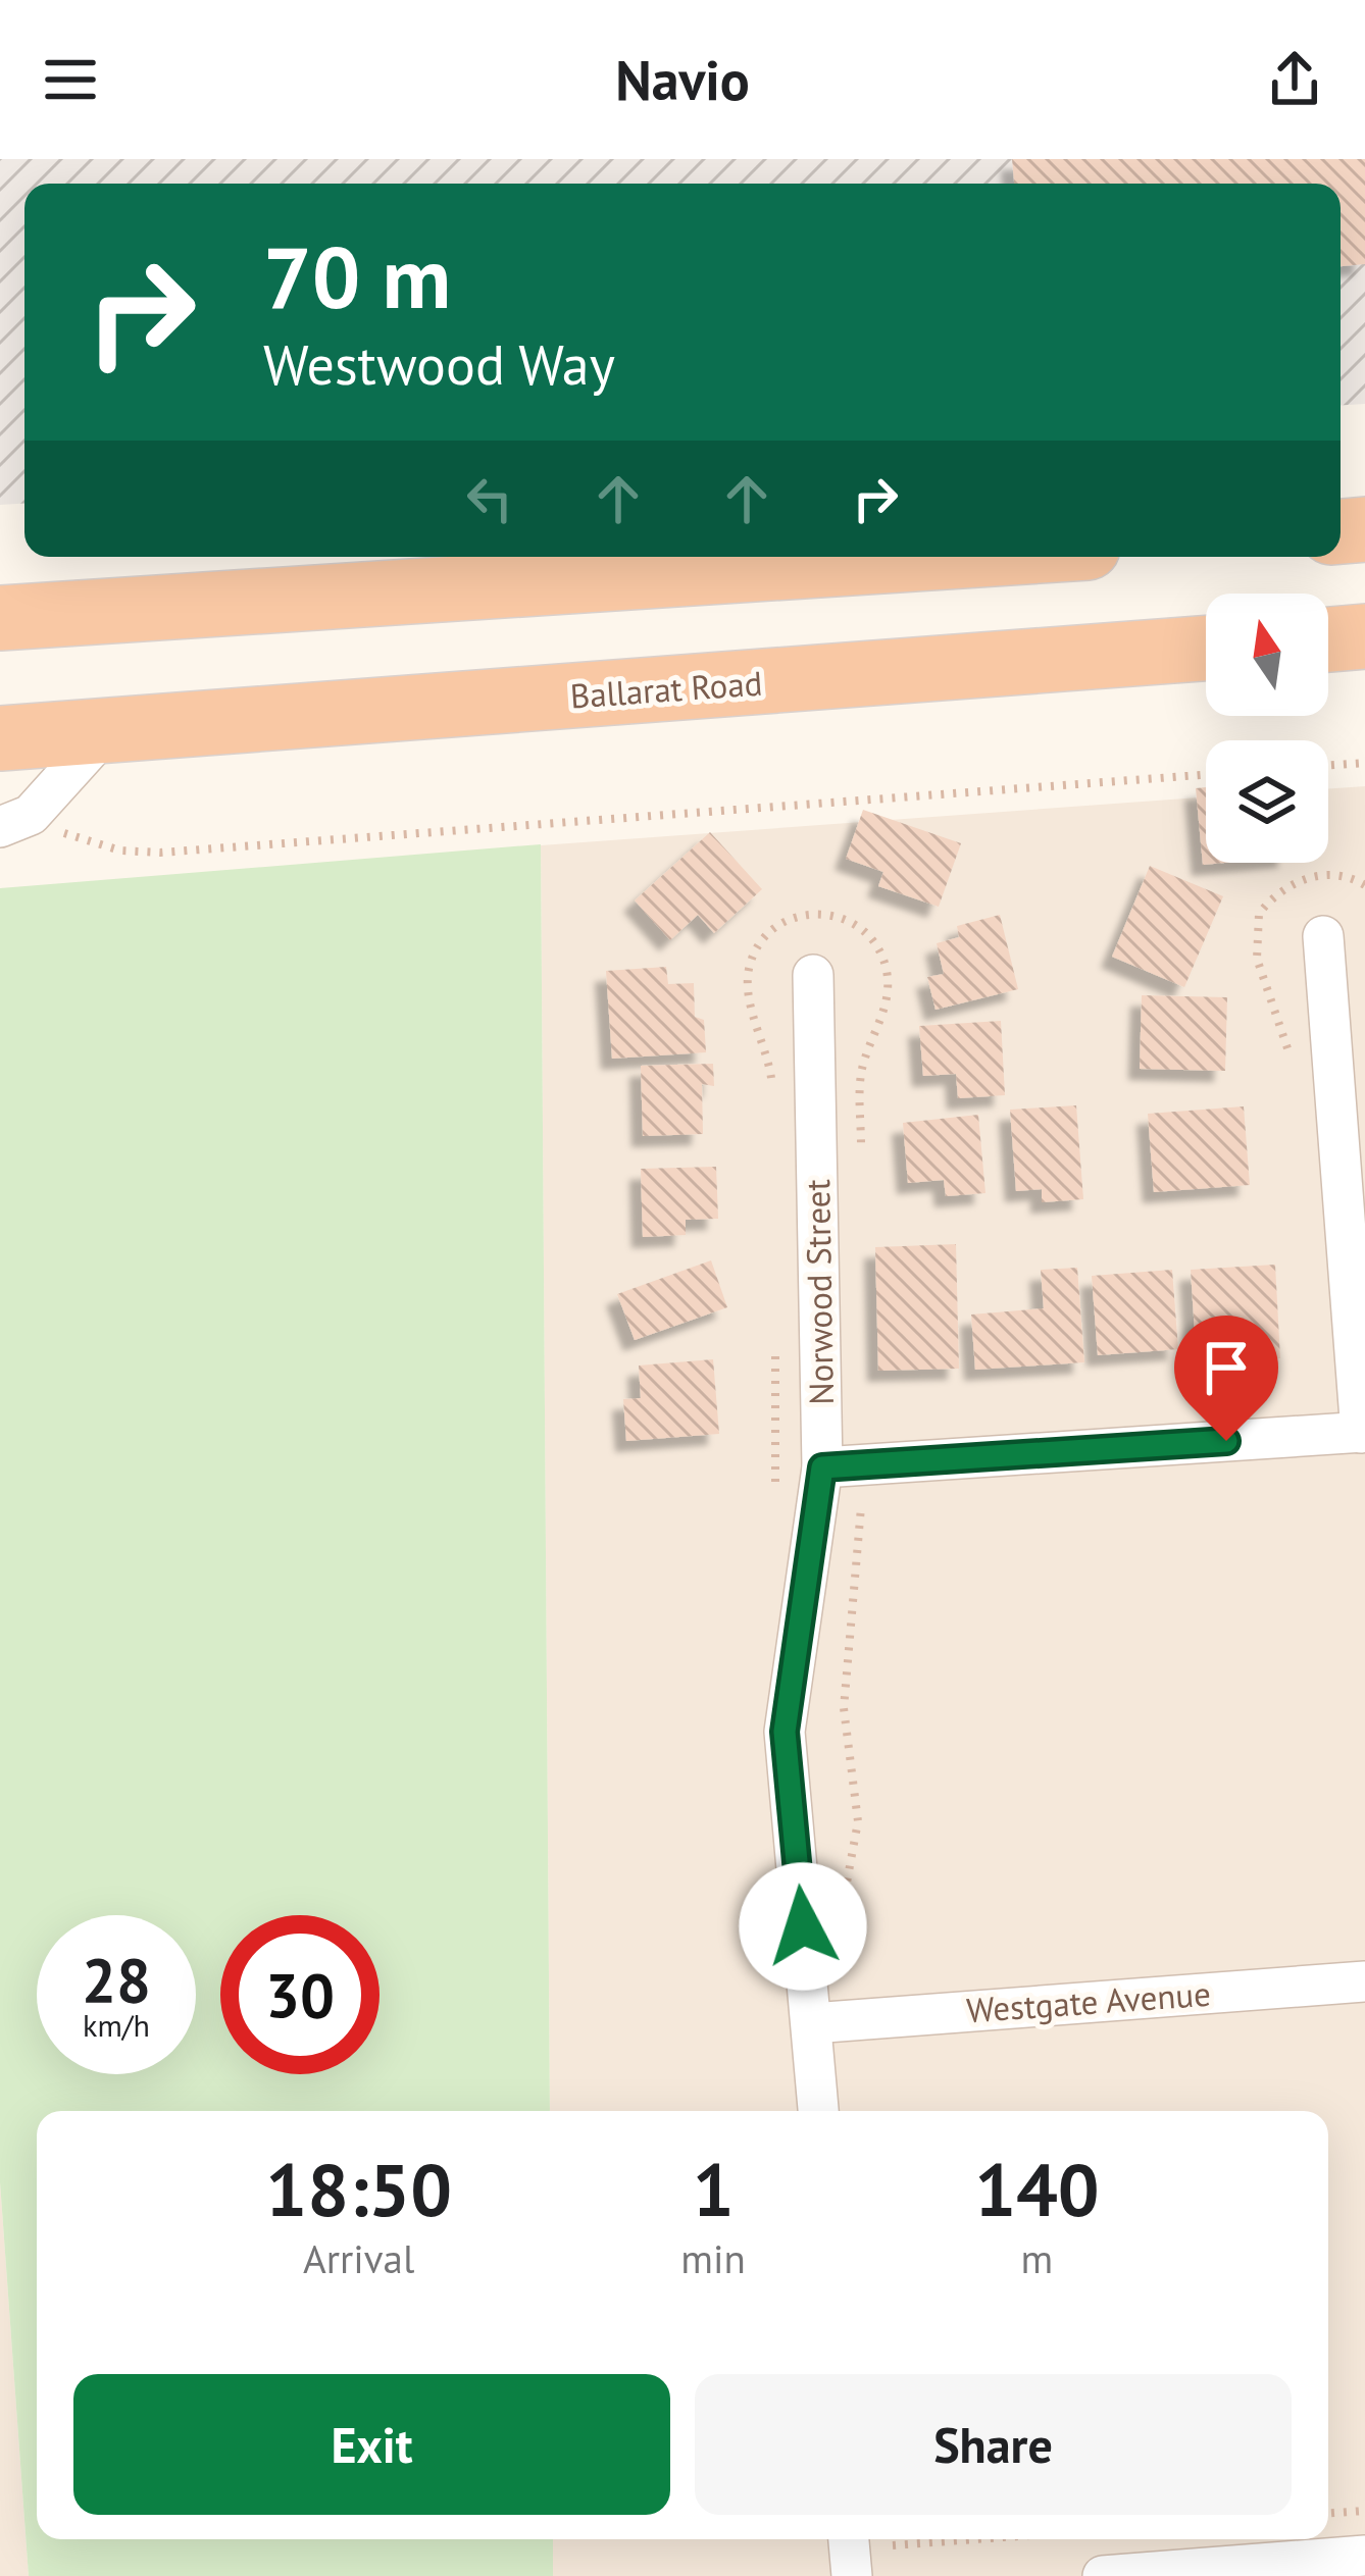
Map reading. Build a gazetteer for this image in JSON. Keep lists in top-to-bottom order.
{
  "streets": {
    "highway": ["Ballarat Road"],
    "street": ["Norwood Street", "Westgate Avenue"]
  },
  "crossings": [
    ["Norwood Street", "Westgate Avenue"]
  ],
  "north": "top",
  "page": {
    "header": "Navio",
    "turn": ["70 m", "Westwood Way"],
    "speed": "28 km/h",
    "limit": "30",
    "eta": [
      "18:50",
      "Arrival",
      "1",
      "min",
      "140",
      "m"
    ],
    "buttons": ["Exit", "Share"]
  }
}
